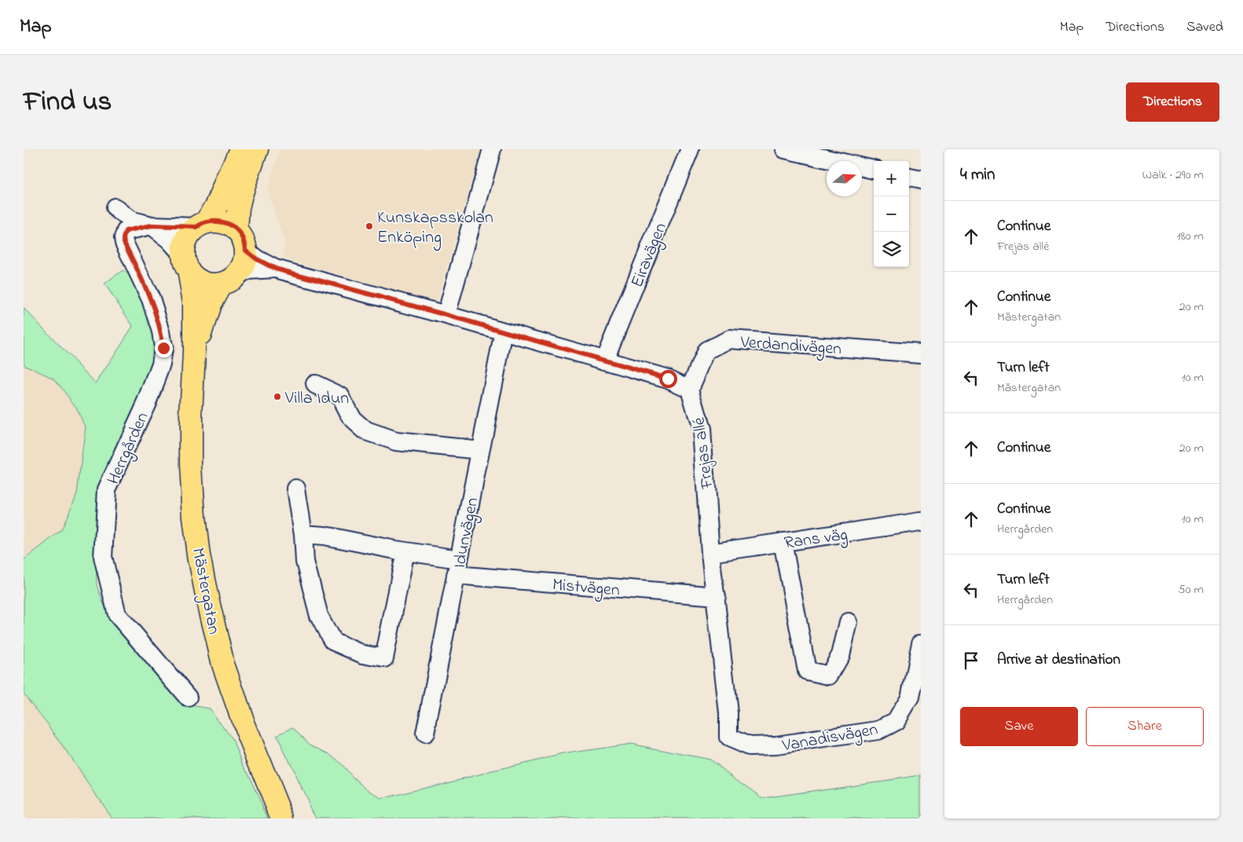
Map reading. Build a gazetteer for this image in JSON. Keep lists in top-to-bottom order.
{
  "streets": {
    "main road": ["Mästergatan"],
    "street": [
      "Eiravägen",
      "Verdandivägen",
      "Herrgården",
      "Frejas allé",
      "Idunvägen",
      "Rans väg",
      "Mistvägen",
      "Vanadisvägen"
    ]
  },
  "crossings": [
    ["Verdandivägen", "Frejas allé"],
    ["Frejas allé", "Rans väg"],
    ["Frejas allé", "Mistvägen"],
    ["Frejas allé", "Vanadisvägen"],
    ["Idunvägen", "Mistvägen"]
  ],
  "places": ["Kunskapsskolan Enköping", "Villa Idun"],
  "north": "right",
  "page": {
    "header": "Map",
    "nav": ["Map", "Directions", "Saved"],
    "title": "Find us",
    "buttons": [
      "Directions",
      ["Save", "Share"]
    ],
    "heading": ["4 min", "Walk · 290 m"],
    "map_buttons": ["+", "−"],
    "list": [
      ["Continue", "Frejas allé", "180 m"],
      ["Continue", "Mästergatan", "20 m"],
      ["Turn left", "Mästergatan", "10 m"],
      ["Continue", "20 m"],
      ["Continue", "Herrgården", "10 m"],
      ["Turn left", "Herrgården", "50 m"],
      "Arrive at destination"
    ]
  }
}
